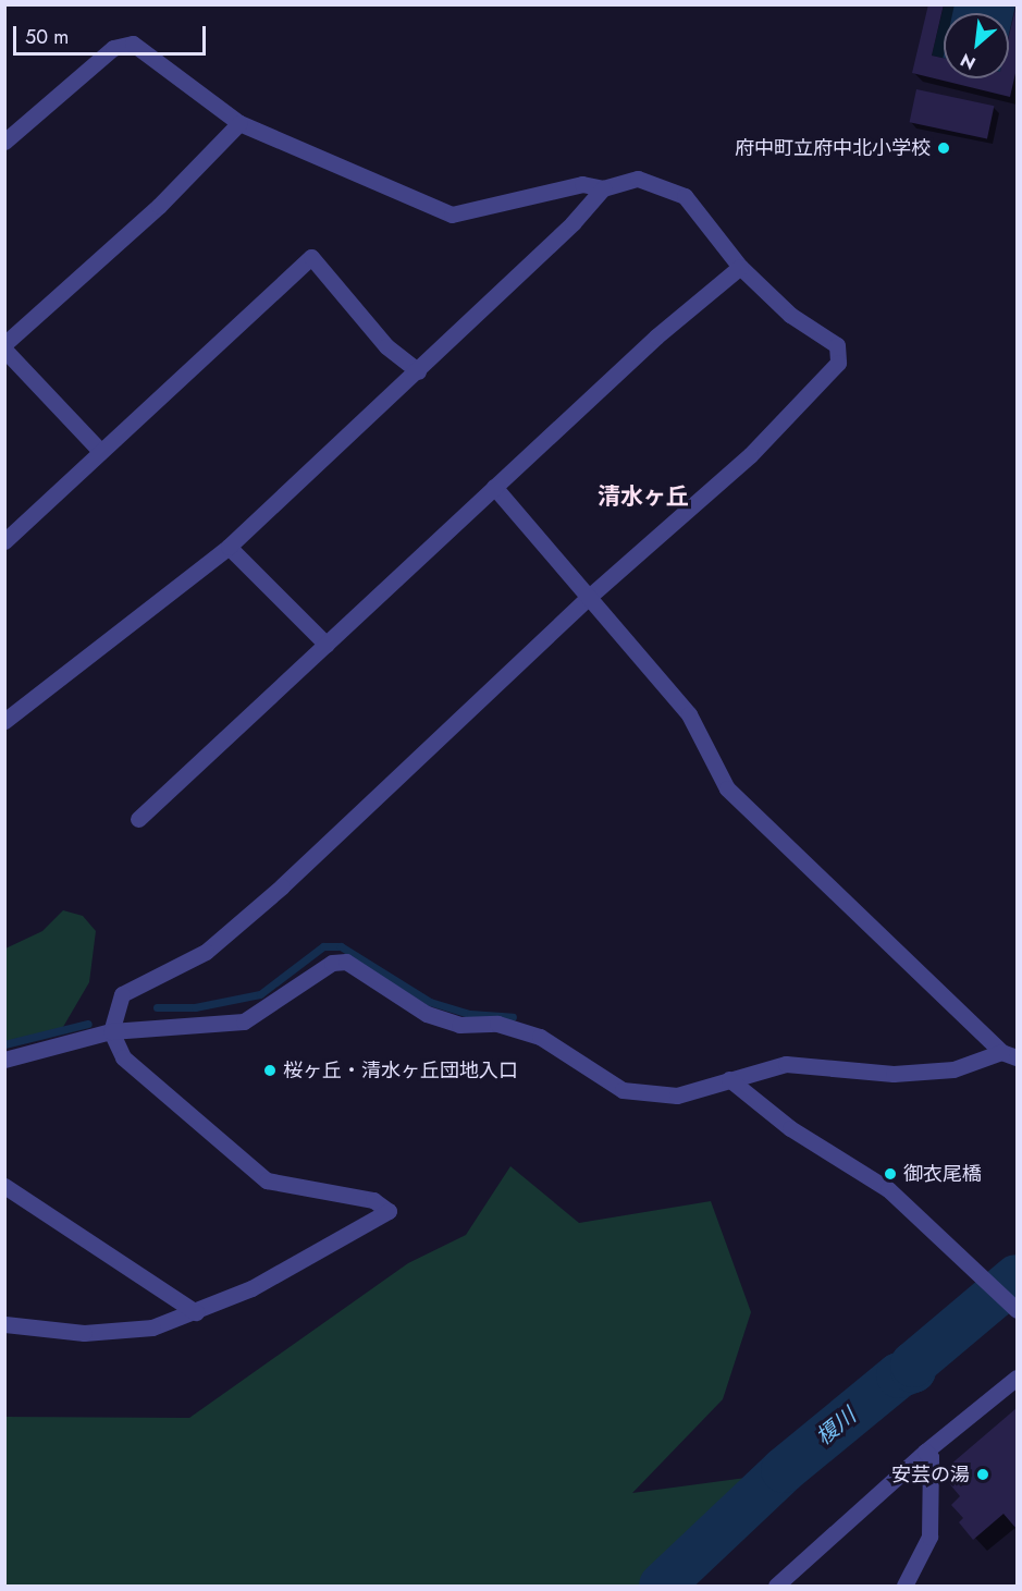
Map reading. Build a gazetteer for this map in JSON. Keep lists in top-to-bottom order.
{
  "districts": ["清水ヶ丘"],
  "water": ["榎川"],
  "places": [
    "府中町立府中北小学校",
    "桜ヶ丘・清水ヶ丘団地入口",
    "御衣尾橋",
    "安芸の湯"
  ],
  "scale_bar": "50 m",
  "north": "bottom left"
}
